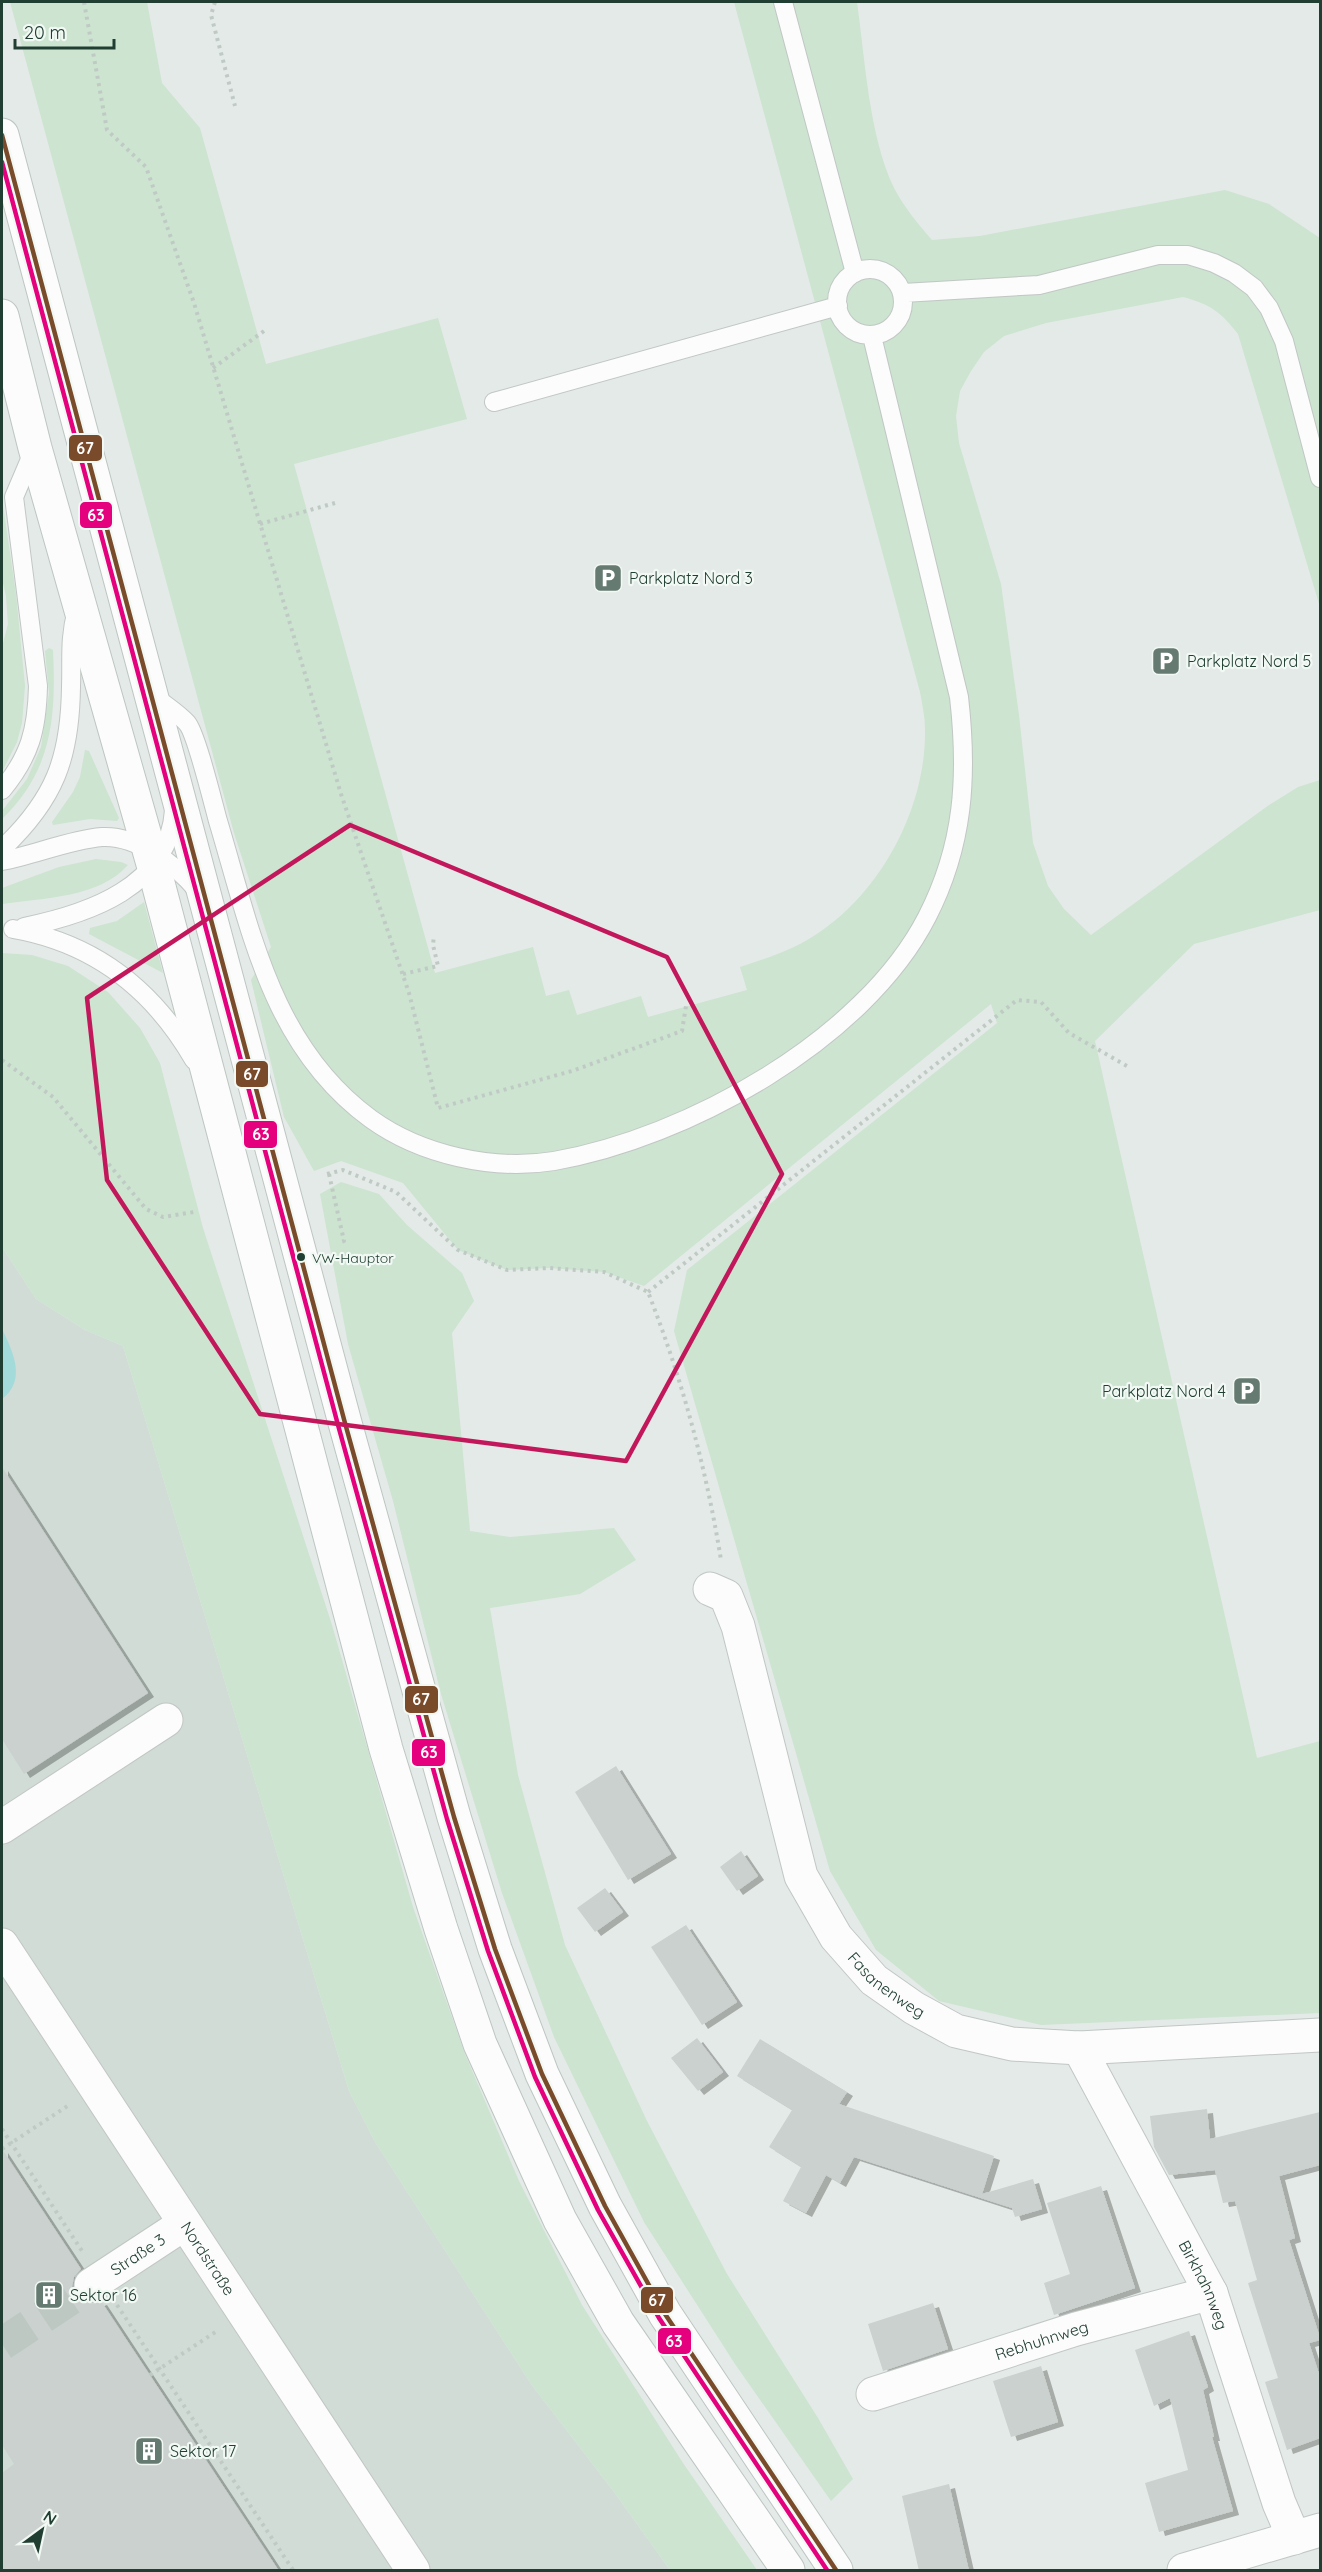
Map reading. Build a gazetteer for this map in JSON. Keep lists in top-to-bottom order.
{
  "streets": {
    "main road": [
      "Fasanenweg",
      "Straße 3",
      "Nordstraße",
      "Birkhahnweg",
      "Rebhuhnweg"
    ]
  },
  "crossings": [
    ["Fasanenweg", "Birkhahnweg"],
    ["Straße 3", "Nordstraße"],
    ["Birkhahnweg", "Rebhuhnweg"]
  ],
  "places": {
    "parking": ["Parkplatz Nord 3", "Parkplatz Nord 5", "Parkplatz Nord 4"],
    "other": ["VW-Hauptor"],
    "building": ["Sektor 16", "Sektor 17"]
  },
  "lines": ["transit line 67", "transit line 63"],
  "scale_bar": "20 m",
  "north": "top right"
}
